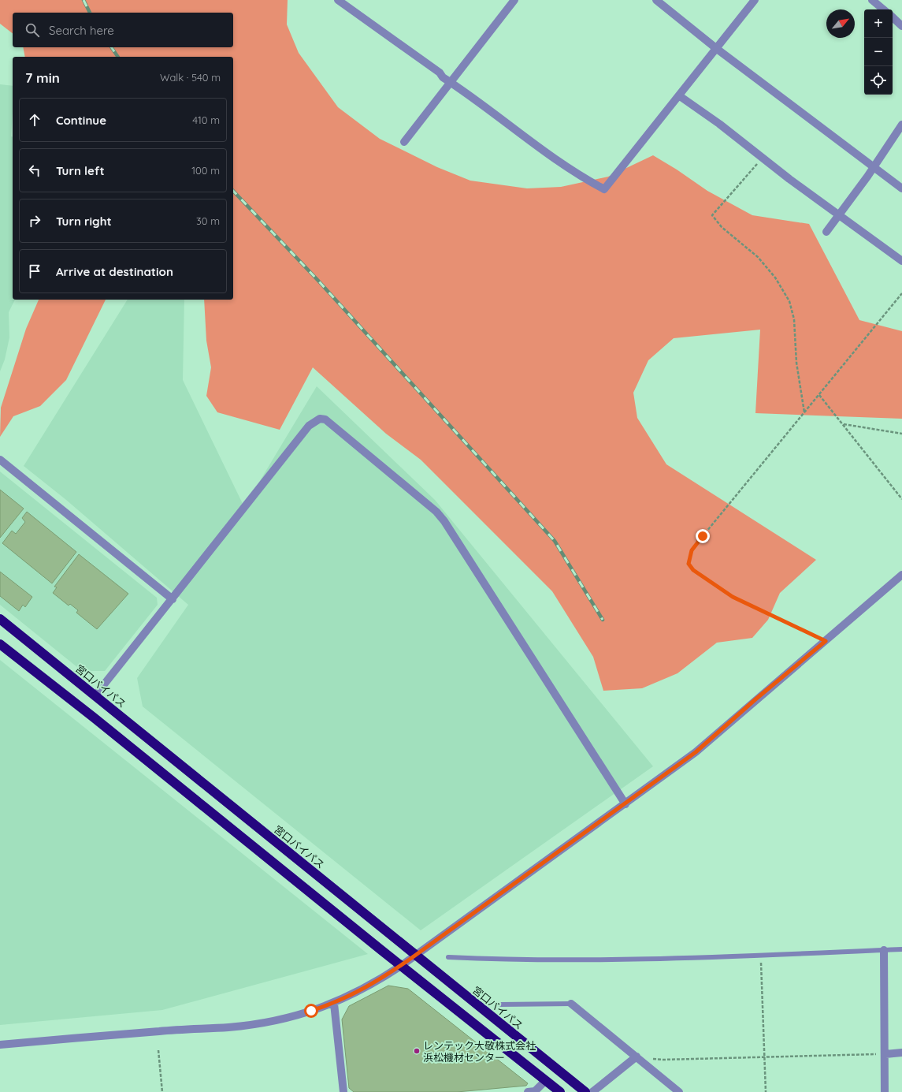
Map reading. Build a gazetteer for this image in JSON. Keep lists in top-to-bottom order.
{
  "streets": {
    "highway": ["宮口バイパス"]
  },
  "places": ["レンテック大敬株式会社 浜松機材センター"],
  "north": "top right",
  "page": {
    "map_buttons": ["+", "−"],
    "search": "Search here",
    "heading": ["7 min", "Walk · 540 m"],
    "list": [
      ["Continue", "410 m"],
      ["Turn left", "100 m"],
      ["Turn right", "30 m"],
      "Arrive at destination"
    ]
  }
}
